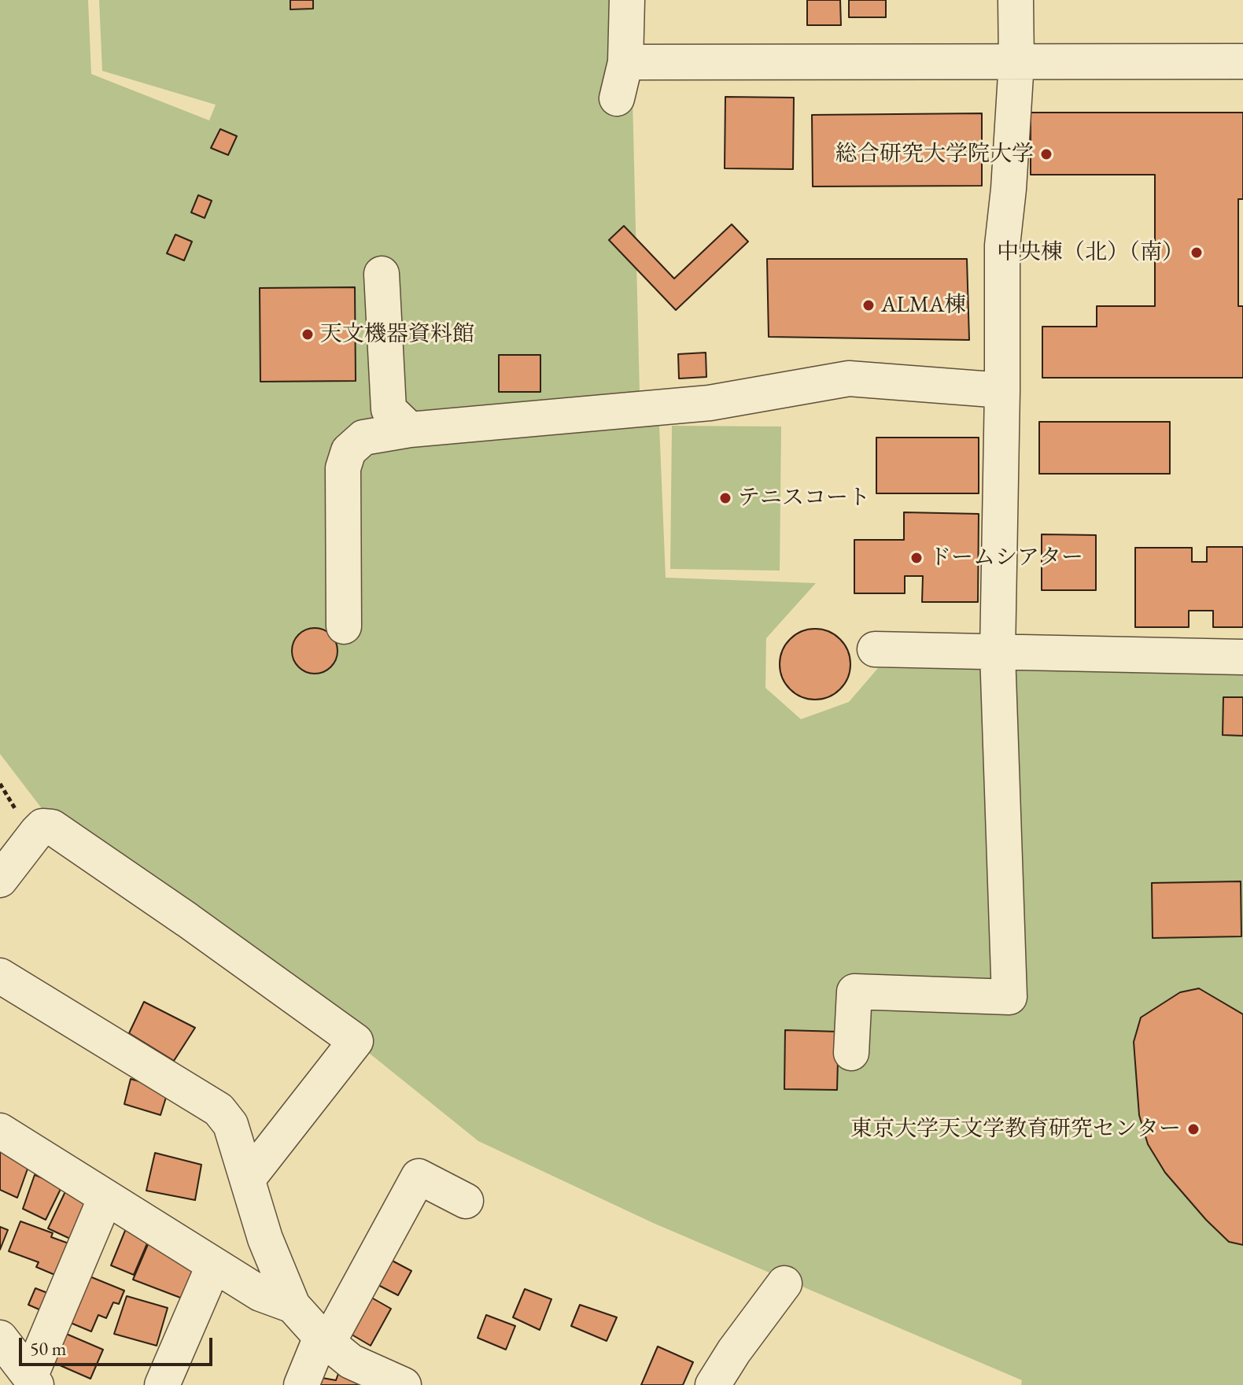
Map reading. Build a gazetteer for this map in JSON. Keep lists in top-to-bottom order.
{
  "places": [
    "総合研究大学院大学",
    "中央棟（北）（南）",
    "ALMA棟",
    "天文機器資料館",
    "テニスコート",
    "ドームシアター",
    "東京大学天文学教育研究センター"
  ],
  "scale_bar": "50 m"
}
